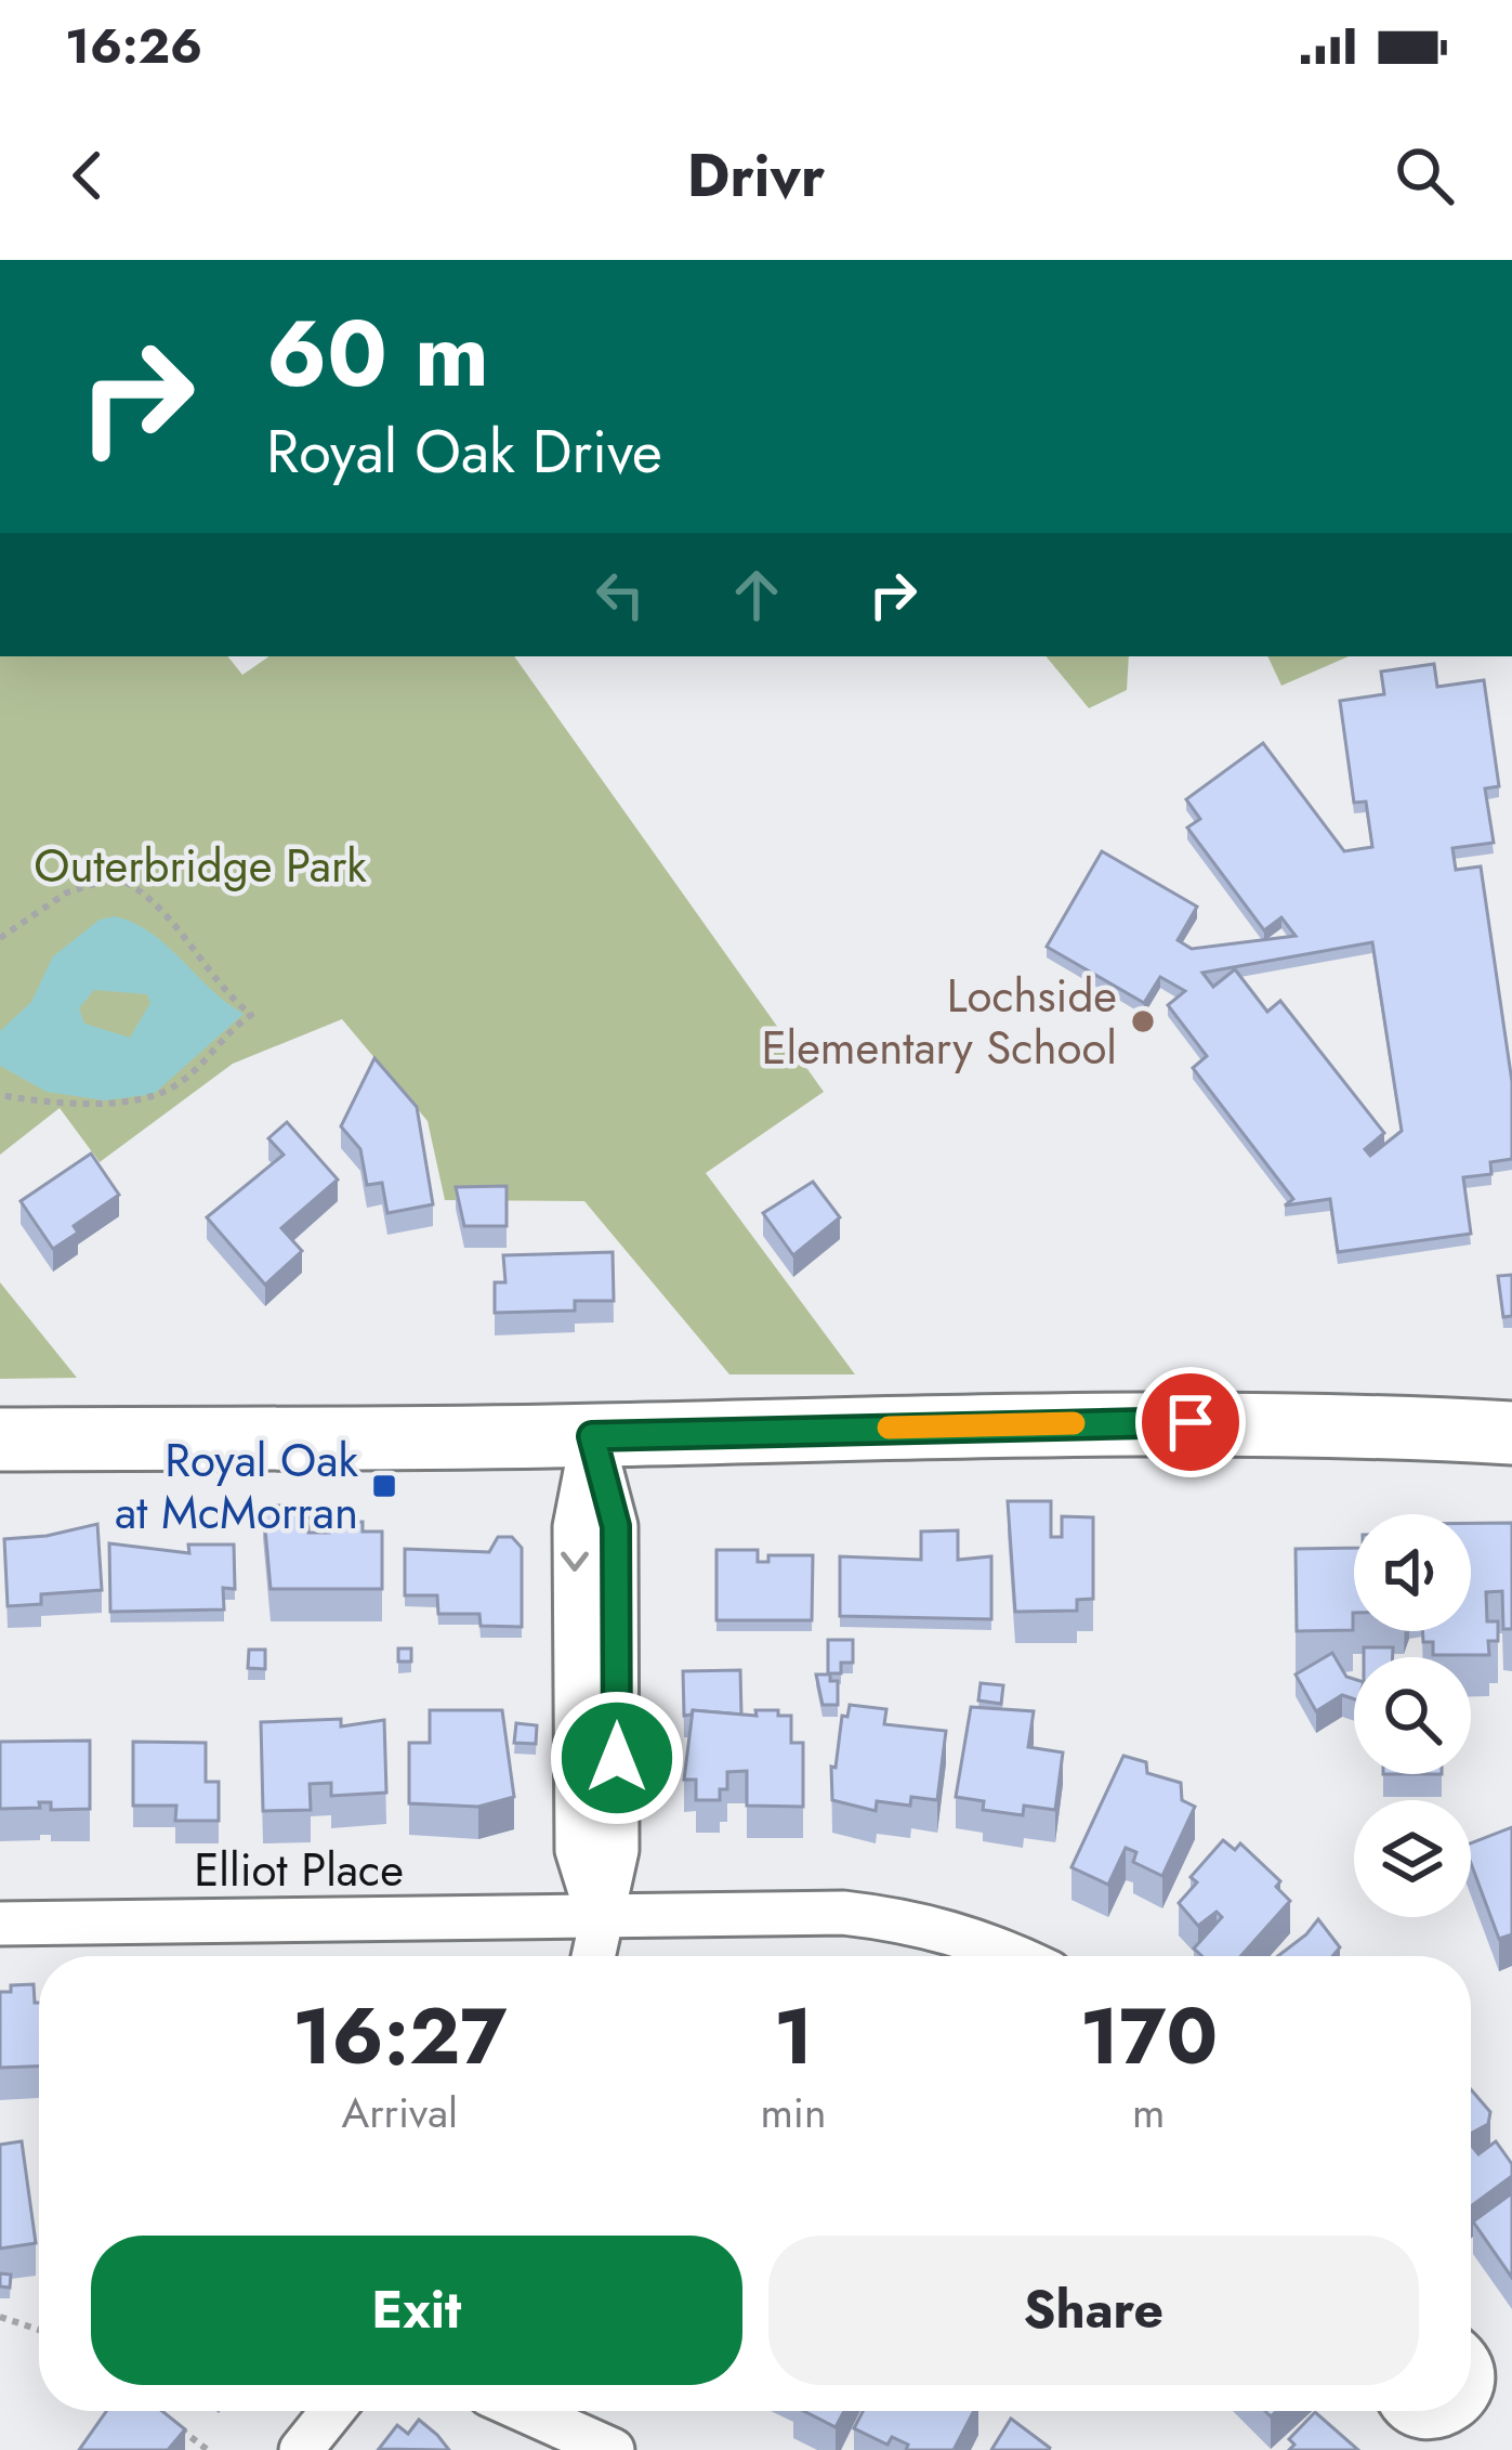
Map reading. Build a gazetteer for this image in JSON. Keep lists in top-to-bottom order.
{
  "streets": {
    "street": ["Elliot Place"]
  },
  "parks": ["Outerbridge Park"],
  "places": {
    "other": ["Lochside Elementary School"],
    "transit": ["Royal Oak at McMorran"]
  },
  "page": {
    "status": "16:26",
    "header": "Drivr",
    "turn": ["60 m", "Royal Oak Drive"],
    "eta": [
      "16:27",
      "Arrival",
      "1",
      "min",
      "170",
      "m"
    ],
    "buttons": ["Exit", "Share"]
  }
}
